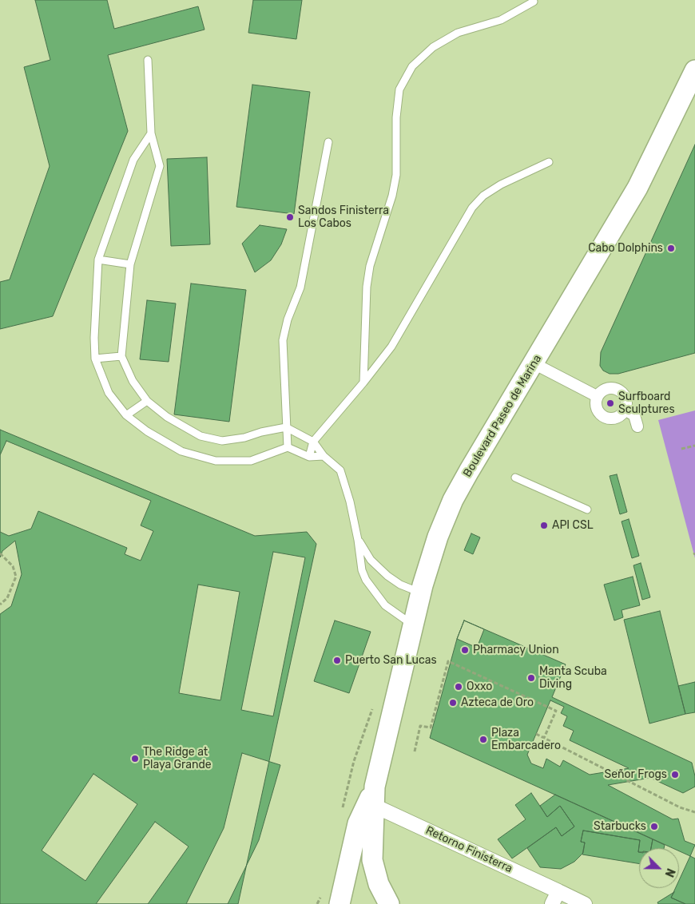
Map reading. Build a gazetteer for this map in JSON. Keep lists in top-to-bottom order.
{
  "streets": {
    "main road": ["Boulevard Paseo de Marina"],
    "street": ["Retorno Finisterra"]
  },
  "crossings": [
    ["Boulevard Paseo de Marina", "Retorno Finisterra"]
  ],
  "places": [
    "Sandos Finisterra Los Cabos",
    "Cabo Dolphins",
    "Surfboard Sculptures",
    "API CSL",
    "Pharmacy Union",
    "Puerto San Lucas",
    "Manta Scuba Diving",
    "Oxxo",
    "Azteca de Oro",
    "Plaza Embarcadero",
    "The Ridge at Playa Grande",
    "Señor Frogs",
    "Starbucks"
  ],
  "north": "bottom right"
}
